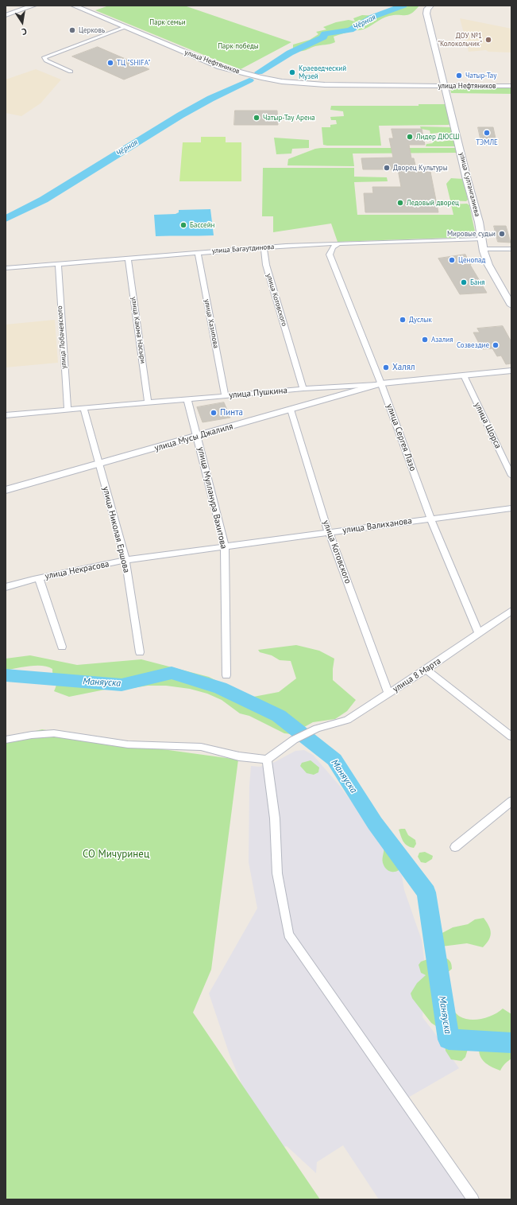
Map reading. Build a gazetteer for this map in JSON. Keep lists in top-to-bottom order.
{
  "streets": {
    "street": [
      "улица Нефтяников",
      "улица Султангалиева",
      "улица Багаутдинова",
      "улица Котовского",
      "улица Хазипова",
      "улица Каюма Насыри",
      "улица Лобачевского",
      "улица Пушкина",
      "улица Щорса",
      "улица Мусы Джалиля",
      "улица Сергея Лазо",
      "улица Мулланура Вахитова",
      "улица Валиханова",
      "улица Николая Ершова",
      "улица Некрасова",
      "улица 8 Марта"
    ]
  },
  "crossings": [
    ["улица Нефтяников", "улица Султангалиева"],
    ["улица Султангалиева", "улица Багаутдинова"],
    ["улица Багаутдинова", "улица Котовского"],
    ["улица Багаутдинова", "улица Хазипова"],
    ["улица Багаутдинова", "улица Каюма Насыри"],
    ["улица Багаутдинова", "улица Лобачевского"],
    ["улица Багаутдинова", "улица Сергея Лазо"],
    ["улица Котовского", "улица Пушкина"],
    ["улица Котовского", "улица Мусы Джалиля"],
    ["улица Котовского", "улица Валиханова"],
    ["улица Котовского", "улица 8 Марта"],
    ["улица Хазипова", "улица Пушкина"],
    ["улица Каюма Насыри", "улица Пушкина"],
    ["улица Лобачевского", "улица Пушкина"],
    ["улица Пушкина", "улица Щорса"],
    ["улица Пушкина", "улица Мусы Джалиля"],
    ["улица Пушкина", "улица Сергея Лазо"],
    ["улица Пушкина", "улица Мулланура Вахитова"],
    ["улица Пушкина", "улица Николая Ершова"],
    ["улица Мусы Джалиля", "улица Сергея Лазо"],
    ["улица Мусы Джалиля", "улица Мулланура Вахитова"],
    ["улица Мусы Джалиля", "улица Николая Ершова"],
    ["улица Сергея Лазо", "улица Валиханова"],
    ["улица Сергея Лазо", "улица 8 Марта"],
    ["улица Мулланура Вахитова", "улица Валиханова"],
    ["улица Мулланура Вахитова", "улица Некрасова"],
    ["улица Валиханова", "улица Некрасова"],
    ["улица Николая Ершова", "улица Некрасова"]
  ],
  "water": ["Чёрная", "Маняуска"],
  "parks": ["Парк семьи", "Парк победы", "СО Мичуринец"],
  "places": [
    "Церковь",
    "ДОУ №1 \"Колокольчик\"",
    "ТЦ \"SHIFA\"",
    "Краеведческий Музей",
    "Чатыр-Тау",
    "Чатыр-Тау Арена",
    "ТЭМЛЕ",
    "Лидер ДЮСШ",
    "Дворец Культуры",
    "Ледовый дворец",
    "Бассейн",
    "Мировые судьи",
    "Ценопад",
    "Баня",
    "Дуслык",
    "Азалия",
    "Созвездие",
    "Халял",
    "Пинта"
  ],
  "north": "bottom"
}
